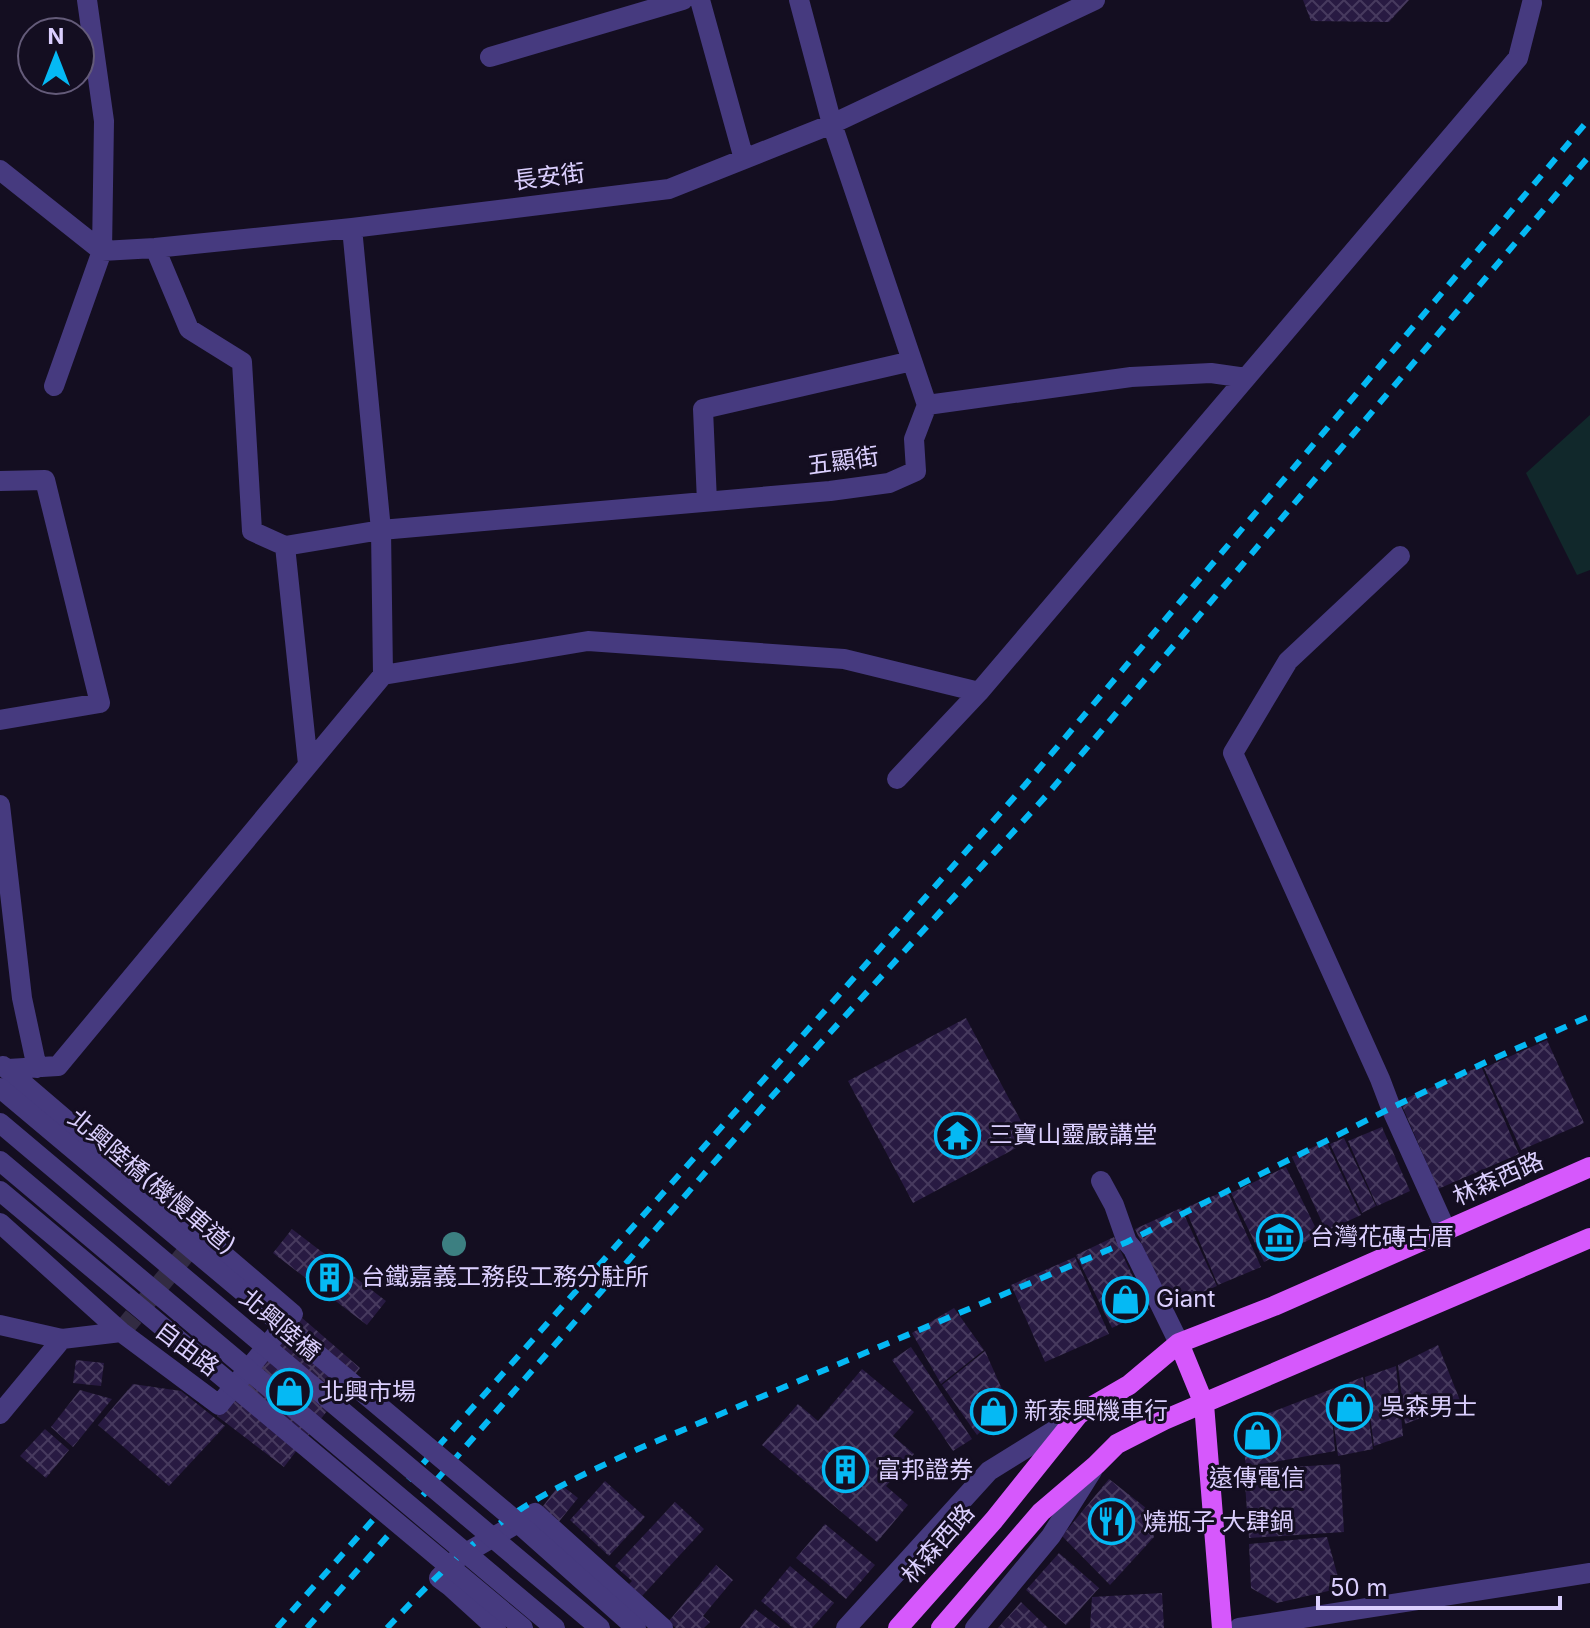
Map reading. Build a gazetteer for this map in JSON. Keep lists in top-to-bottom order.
{
  "streets": {
    "main road": ["林森西路"],
    "street": [
      "長安街",
      "五顯街",
      "北興陸橋(機慢車道)",
      "北興陸橋",
      "自由路"
    ]
  },
  "crossings": [
    ["北興陸橋(機慢車道)", "自由路"]
  ],
  "places": {
    "temple": ["三寶山靈嚴講堂"],
    "museum": ["台灣花磚古厝"],
    "building": ["台鐵嘉義工務段工務分駐所", "富邦證券"],
    "shop": [
      "Giant",
      "北興市場",
      "吳森男士",
      "新泰興機車行",
      "遠傳電信"
    ],
    "restaurant": ["燒瓶子 大肆鍋"]
  },
  "scale_bar": "50 m",
  "north": "top"
}
